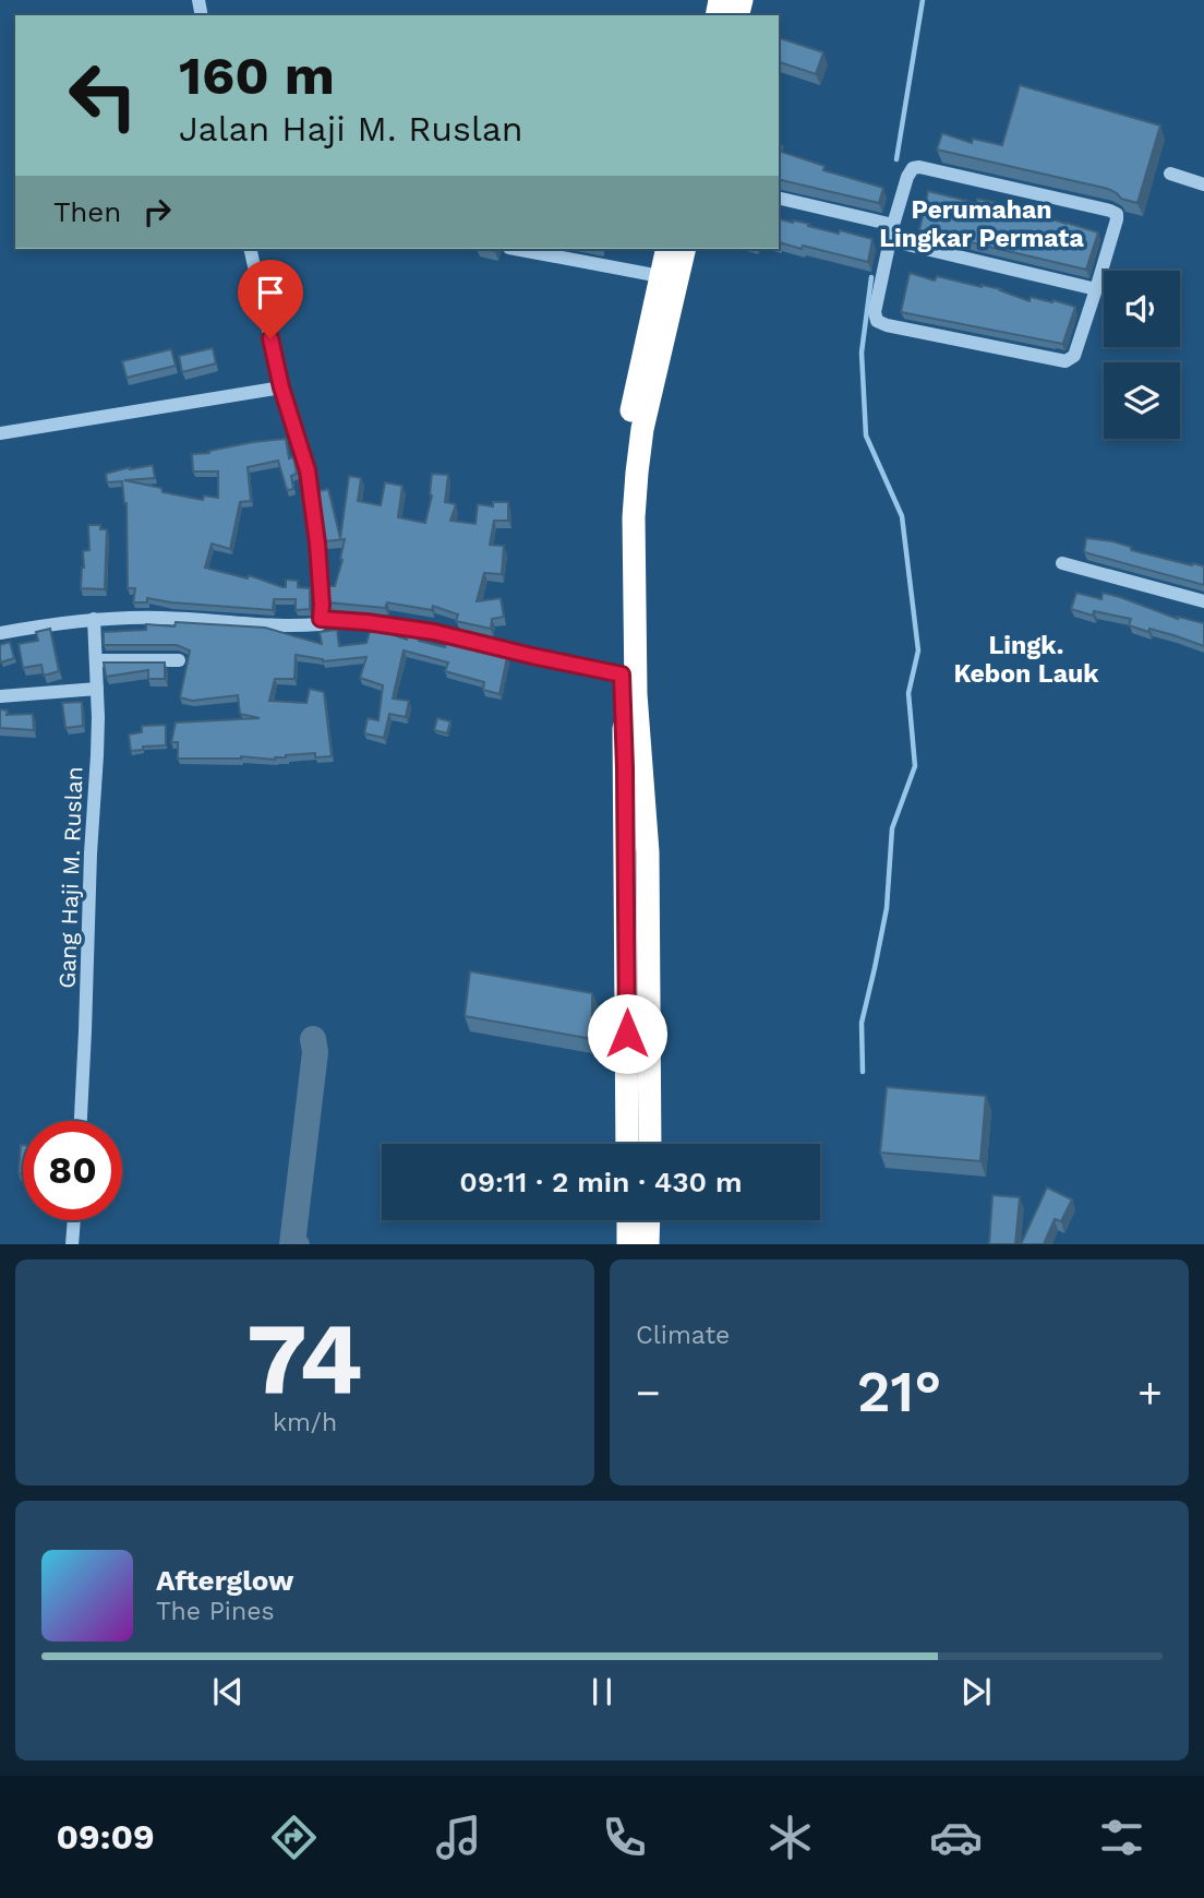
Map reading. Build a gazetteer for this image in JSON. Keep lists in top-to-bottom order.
{
  "streets": {
    "street": ["Gang Haji M. Ruslan"]
  },
  "districts": ["Perumahan Lingkar Permata", "Lingk. Kebon Lauk"],
  "page": {
    "turn": ["160 m", "Jalan Haji M. Ruslan"],
    "then": "Then",
    "limit": "80",
    "trip": "09:11 · 2 min · 430 m",
    "tile": [
      ["74", "km/h"],
      "Climate"
    ],
    "heat": ["−", "21°", "+"],
    "song": ["Afterglow", "The Pines"],
    "tabs": "09:09"
  }
}
